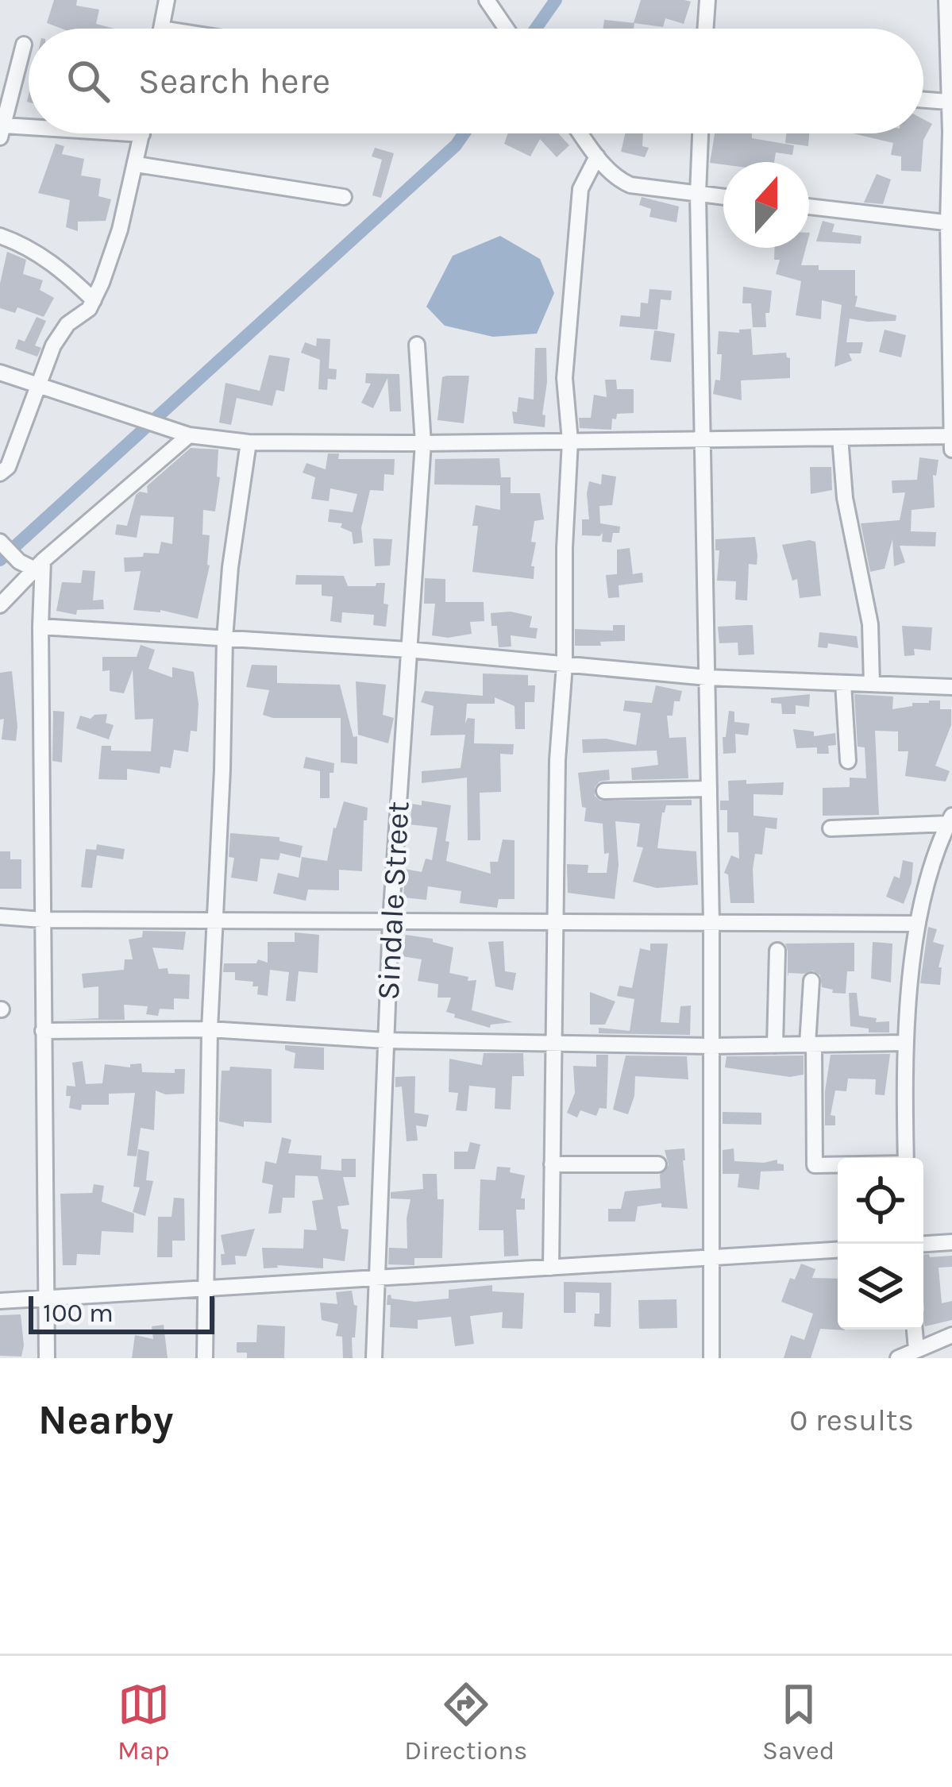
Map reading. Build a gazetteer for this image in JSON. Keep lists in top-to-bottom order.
{
  "streets": {
    "street": ["Sindale Street"]
  },
  "scale_bar": "100 m",
  "north": "top",
  "page": {
    "search": "Search here",
    "scale": "100 m",
    "heading": ["Nearby", "0 results"],
    "nav": ["Map", "Directions", "Saved"]
  }
}
